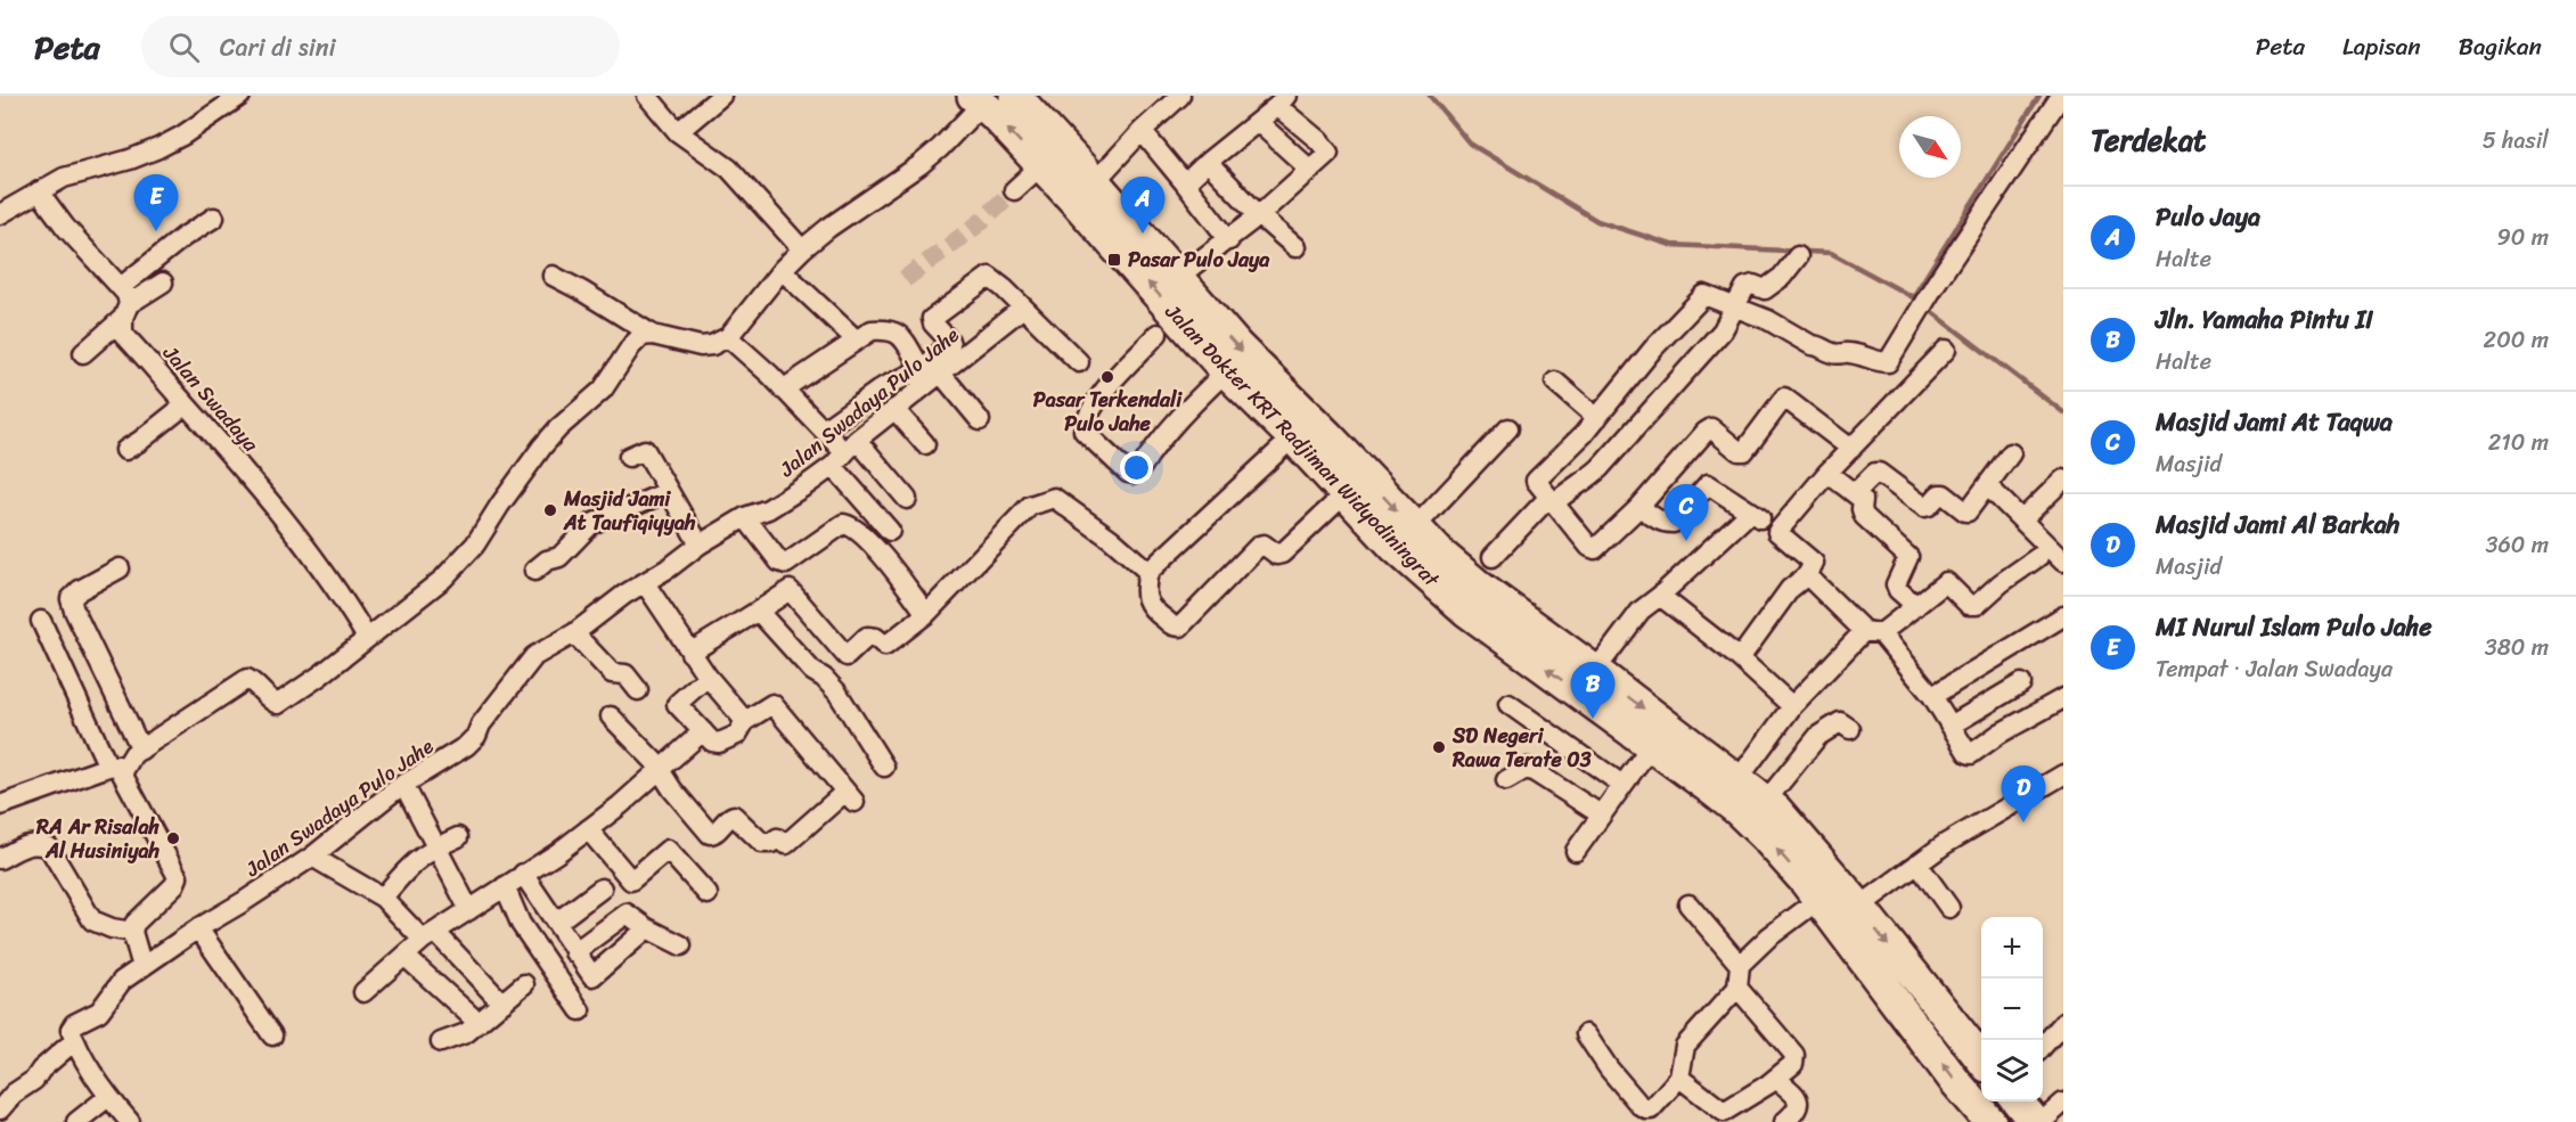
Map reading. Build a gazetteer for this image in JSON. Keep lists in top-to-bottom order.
{
  "streets": {
    "main road": ["Jalan Dokter KRT Radjiman Widyodiningrat"],
    "street": ["Jalan Swadaya", "Jalan Swadaya Pulo Jahe"]
  },
  "places": {
    "transit": ["Pasar Pulo Jaya"],
    "other": [
      "Pasar Terkendali Pulo Jahe",
      "Masjid Jami At Taufiqiyyah",
      "SD Negeri Rawa Terate 03",
      "RA Ar Risalah Al Husiniyah"
    ]
  },
  "north": "bottom right",
  "page": {
    "header": "Peta",
    "search": "Cari di sini",
    "nav": ["Peta", "Lapisan", "Bagikan"],
    "heading": ["Terdekat", "5 hasil"],
    "pins": [
      "E",
      "A",
      "C",
      "B",
      "D"
    ],
    "list": [
      {
        "mark": "A",
        "name": "Pulo Jaya",
        "note": "Halte",
        "value": "90 m"
      },
      {
        "mark": "B",
        "name": "Jln. Yamaha Pintu II",
        "note": "Halte",
        "value": "200 m"
      },
      {
        "mark": "C",
        "name": "Masjid Jami At Taqwa",
        "note": "Masjid",
        "value": "210 m"
      },
      {
        "mark": "D",
        "name": "Masjid Jami Al Barkah",
        "note": "Masjid",
        "value": "360 m"
      },
      {
        "mark": "E",
        "name": "MI Nurul Islam Pulo Jahe",
        "note": "Tempat · Jalan Swadaya",
        "value": "380 m"
      }
    ],
    "map_buttons": ["+", "−"]
  }
}
